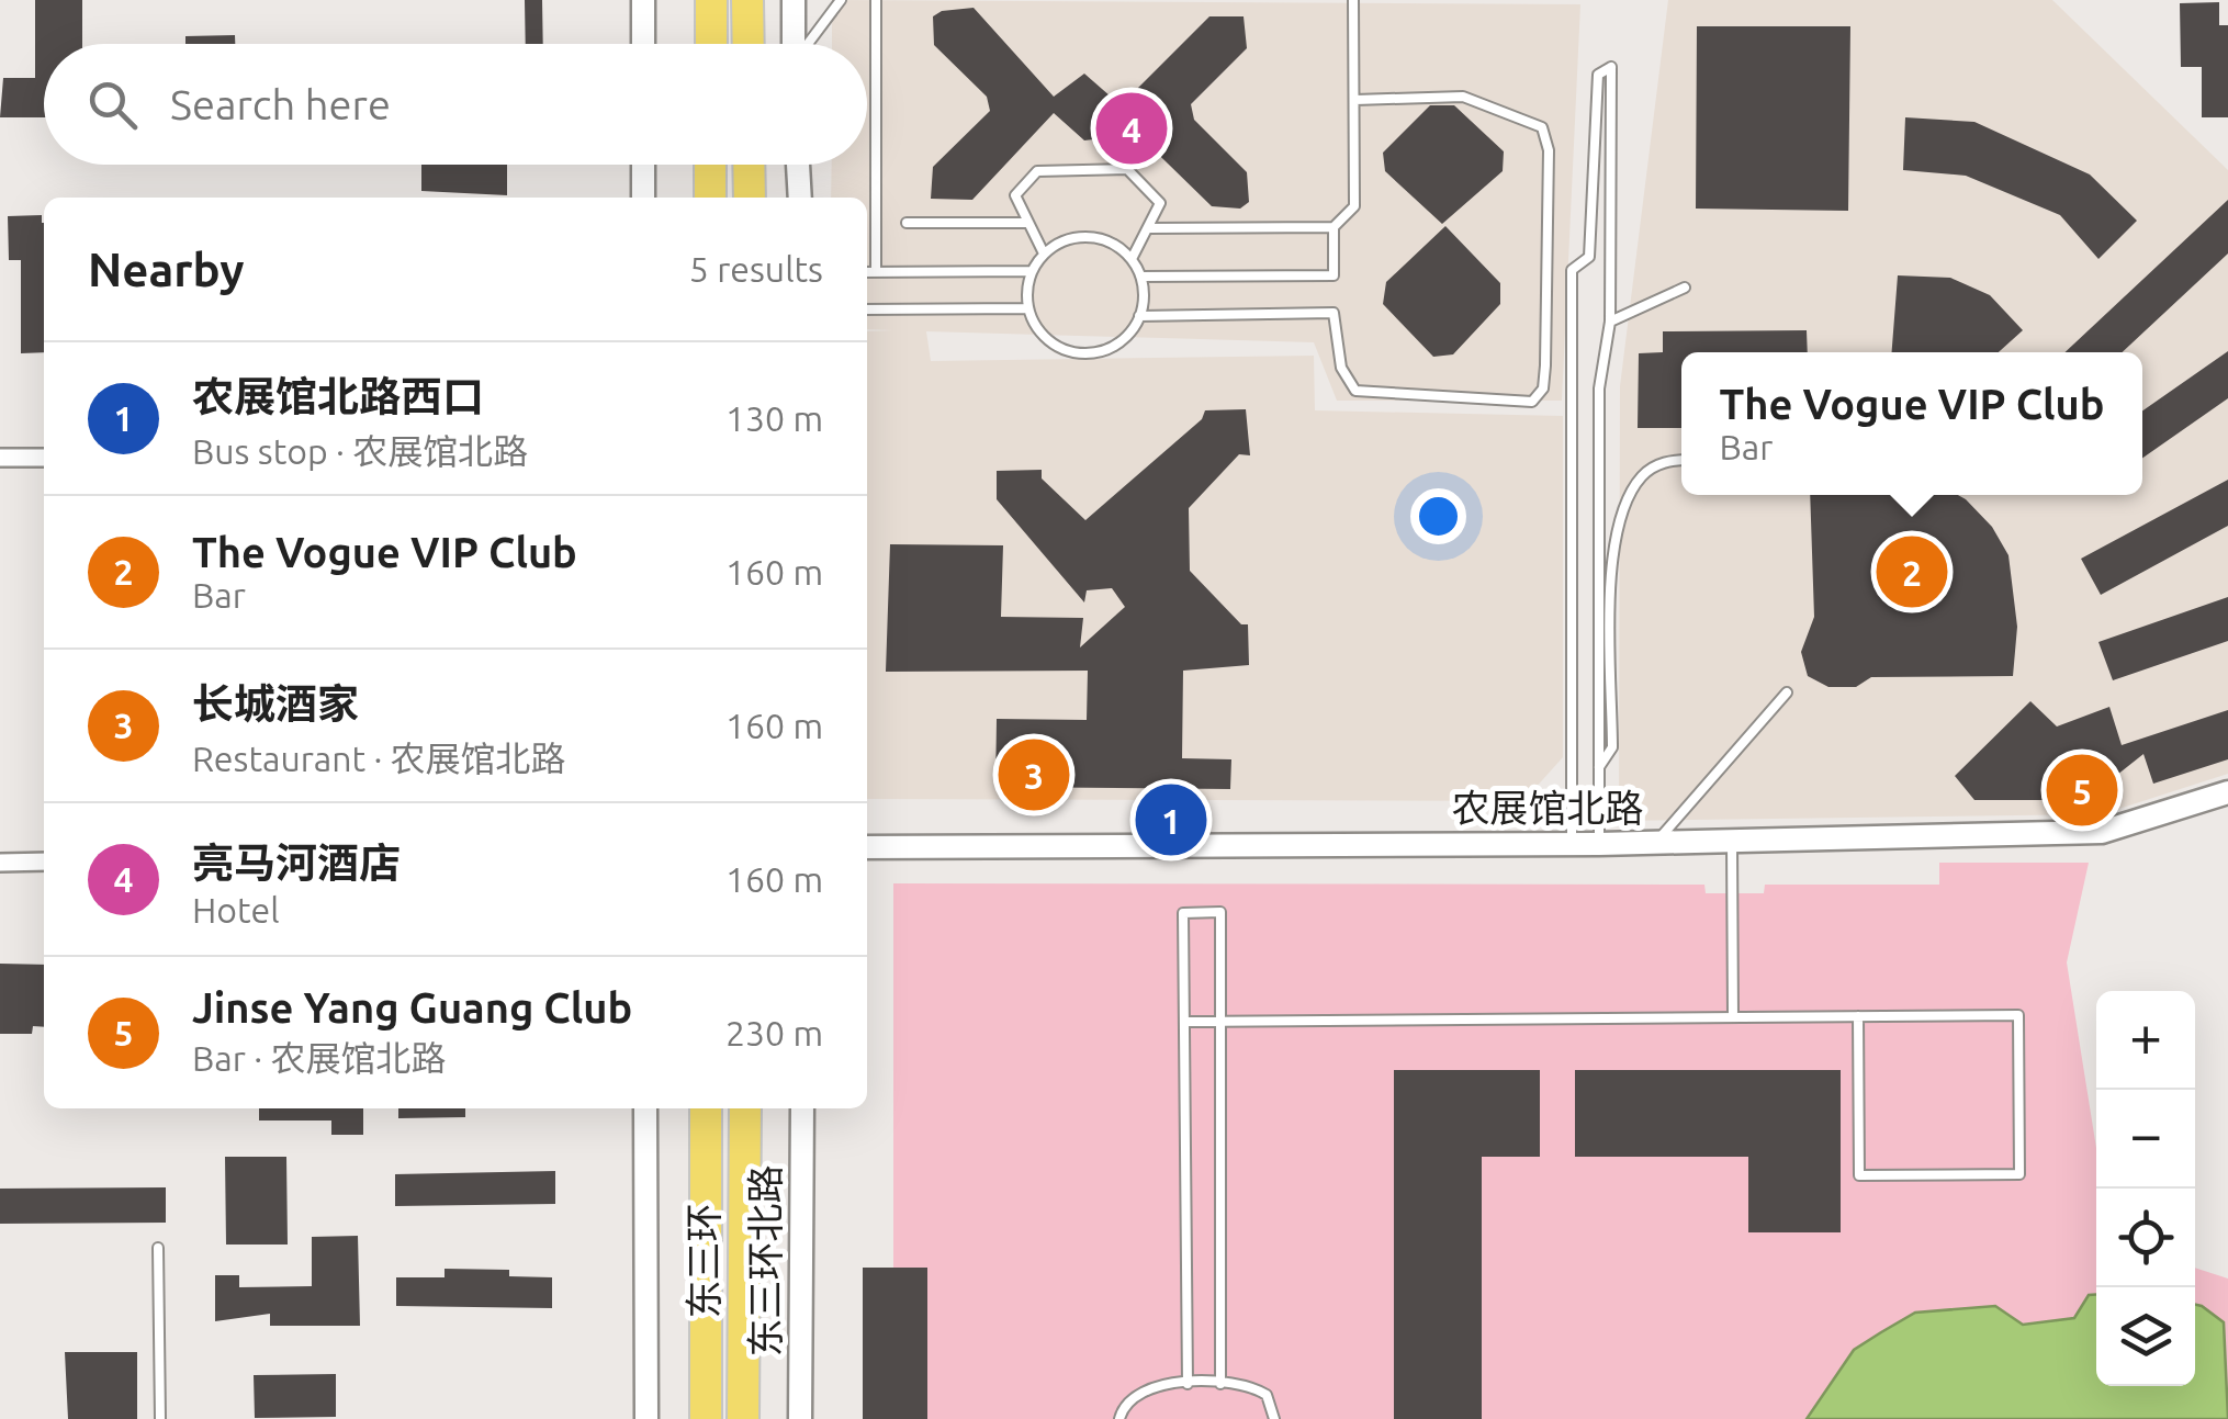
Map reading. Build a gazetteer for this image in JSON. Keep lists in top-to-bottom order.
{
  "streets": {
    "highway": ["东三环"],
    "street": ["农展馆北路", "东三环北路"]
  },
  "page": {
    "search": "Search here",
    "pins": [
      "4",
      "2",
      "3",
      "5",
      "1"
    ],
    "heading": ["Nearby", "5 results"],
    "list": [
      {
        "mark": "1",
        "name": "农展馆北路西口",
        "note": "Bus stop · 农展馆北路",
        "value": "130 m"
      },
      {
        "mark": "2",
        "name": "The Vogue VIP Club",
        "note": "Bar",
        "value": "160 m"
      },
      {
        "mark": "3",
        "name": "长城酒家",
        "note": "Restaurant · 农展馆北路",
        "value": "160 m"
      },
      {
        "mark": "4",
        "name": "亮马河酒店",
        "note": "Hotel",
        "value": "160 m"
      },
      {
        "mark": "5",
        "name": "Jinse Yang Guang Club",
        "note": "Bar · 农展馆北路",
        "value": "230 m"
      }
    ],
    "popup": ["The Vogue VIP Club", "Bar"],
    "map_buttons": ["+", "−"]
  }
}
